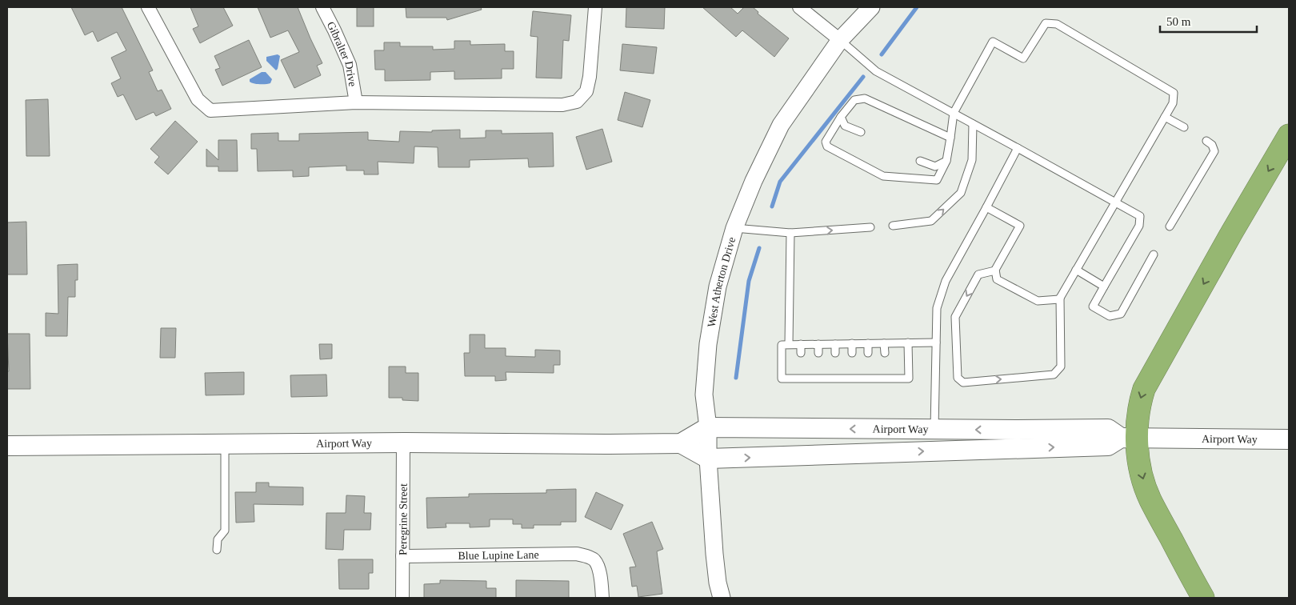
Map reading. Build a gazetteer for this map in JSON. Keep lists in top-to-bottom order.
{
  "streets": {
    "main road": ["Airport Way"],
    "street": [
      "Gibralter Drive",
      "West Atherton Drive",
      "Peregrine Street",
      "Blue Lupine Lane"
    ]
  },
  "crossings": [
    ["West Atherton Drive", "Airport Way"],
    ["Airport Way", "Peregrine Street"],
    ["Peregrine Street", "Blue Lupine Lane"]
  ],
  "scale_bar": "50 m"
}
